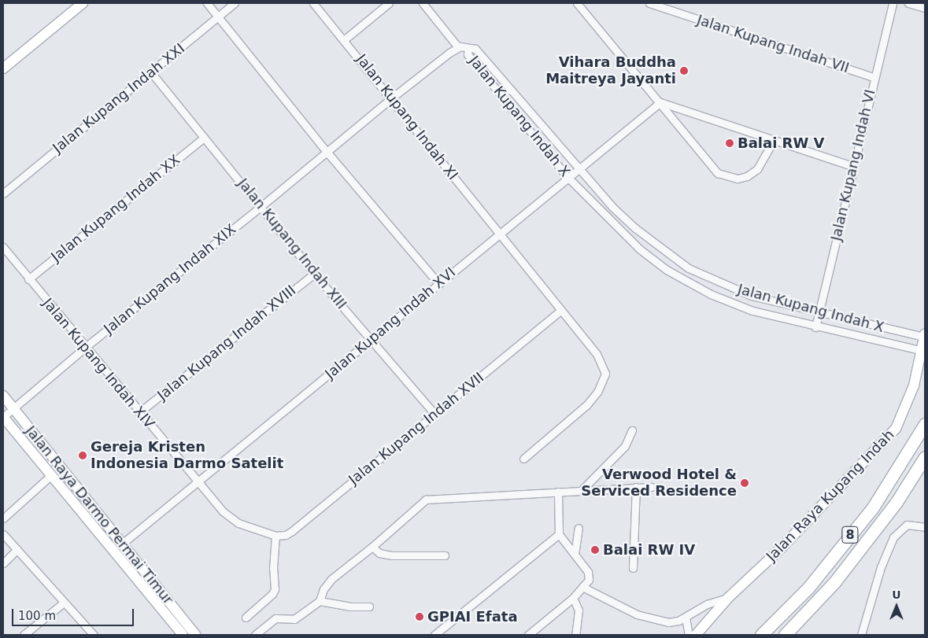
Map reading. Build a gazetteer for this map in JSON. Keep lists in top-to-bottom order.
{
  "streets": {
    "highway": ["8"],
    "main road": ["Jalan Raya Kupang Indah", "Jalan Raya Darmo Permai Timur"],
    "street": [
      "Jalan Kupang Indah VII",
      "Jalan Kupang Indah XXI",
      "Jalan Kupang Indah X",
      "Jalan Kupang Indah XI",
      "Jalan Kupang Indah VI",
      "Jalan Kupang Indah XX",
      "Jalan Kupang Indah XIII",
      "Jalan Kupang Indah XIX",
      "Jalan Kupang Indah XVI",
      "Jalan Kupang Indah XVIII",
      "Jalan Kupang Indah XIV",
      "Jalan Kupang Indah XVII"
    ]
  },
  "crossings": [
    ["Jalan Kupang Indah VII", "Jalan Kupang Indah VI"],
    ["Jalan Kupang Indah XXI", "Jalan Kupang Indah XIII"],
    ["Jalan Kupang Indah X", "Jalan Kupang Indah VI"],
    ["Jalan Kupang Indah X", "Jalan Kupang Indah XVI"],
    ["Jalan Kupang Indah X", "Jalan Raya Kupang Indah"],
    ["Jalan Kupang Indah XI", "Jalan Kupang Indah XIX"],
    ["Jalan Kupang Indah XI", "Jalan Kupang Indah XVI"],
    ["Jalan Kupang Indah XI", "Jalan Kupang Indah XVII"],
    ["Jalan Kupang Indah XX", "Jalan Kupang Indah XIII"],
    ["Jalan Kupang Indah XX", "Jalan Kupang Indah XIV"],
    ["Jalan Kupang Indah XIII", "Jalan Kupang Indah XIX"],
    ["Jalan Kupang Indah XIII", "Jalan Kupang Indah XVI"],
    ["Jalan Kupang Indah XIII", "Jalan Kupang Indah XVIII"],
    ["Jalan Kupang Indah XIII", "Jalan Kupang Indah XVII"],
    ["Jalan Kupang Indah XIX", "Jalan Kupang Indah XIV"],
    ["Jalan Kupang Indah XIX", "Jalan Raya Darmo Permai Timur"],
    ["Jalan Kupang Indah XVI", "Jalan Kupang Indah XIV"],
    ["Jalan Kupang Indah XVI", "Jalan Raya Darmo Permai Timur"],
    ["Jalan Kupang Indah XVIII", "Jalan Kupang Indah XIV"],
    ["Jalan Kupang Indah XIV", "Jalan Kupang Indah XVII"]
  ],
  "places": [
    "Vihara Buddha Maitreya Jayanti",
    "Balai RW V",
    "Gereja Kristen Indonesia Darmo Satelit",
    "Verwood Hotel & Serviced Residence",
    "Balai RW IV",
    "GPIAI Efata"
  ],
  "scale_bar": "100 m",
  "north": "top"
}
